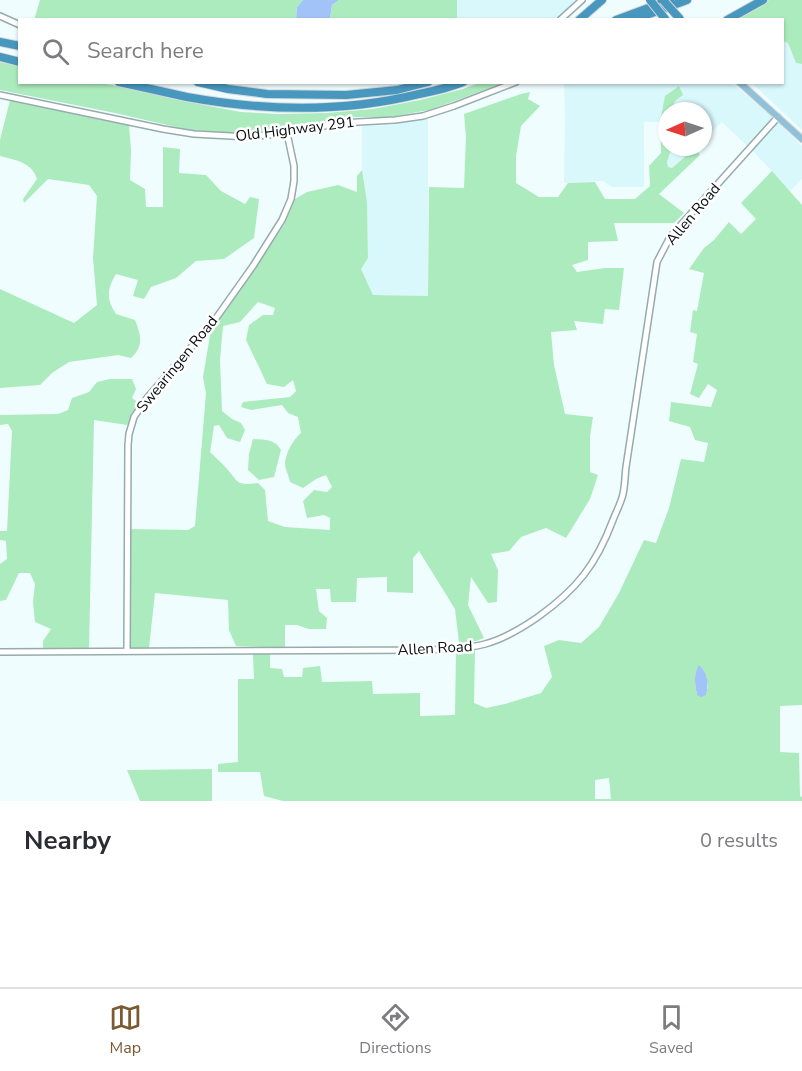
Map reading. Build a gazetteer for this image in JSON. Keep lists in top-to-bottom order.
{
  "streets": {
    "street": ["Old Highway 291", "Allen Road", "Swearingen Road"]
  },
  "crossings": [
    ["Old Highway 291", "Swearingen Road"],
    ["Allen Road", "Swearingen Road"]
  ],
  "north": "left",
  "page": {
    "search": "Search here",
    "heading": ["Nearby", "0 results"],
    "nav": ["Map", "Directions", "Saved"]
  }
}
